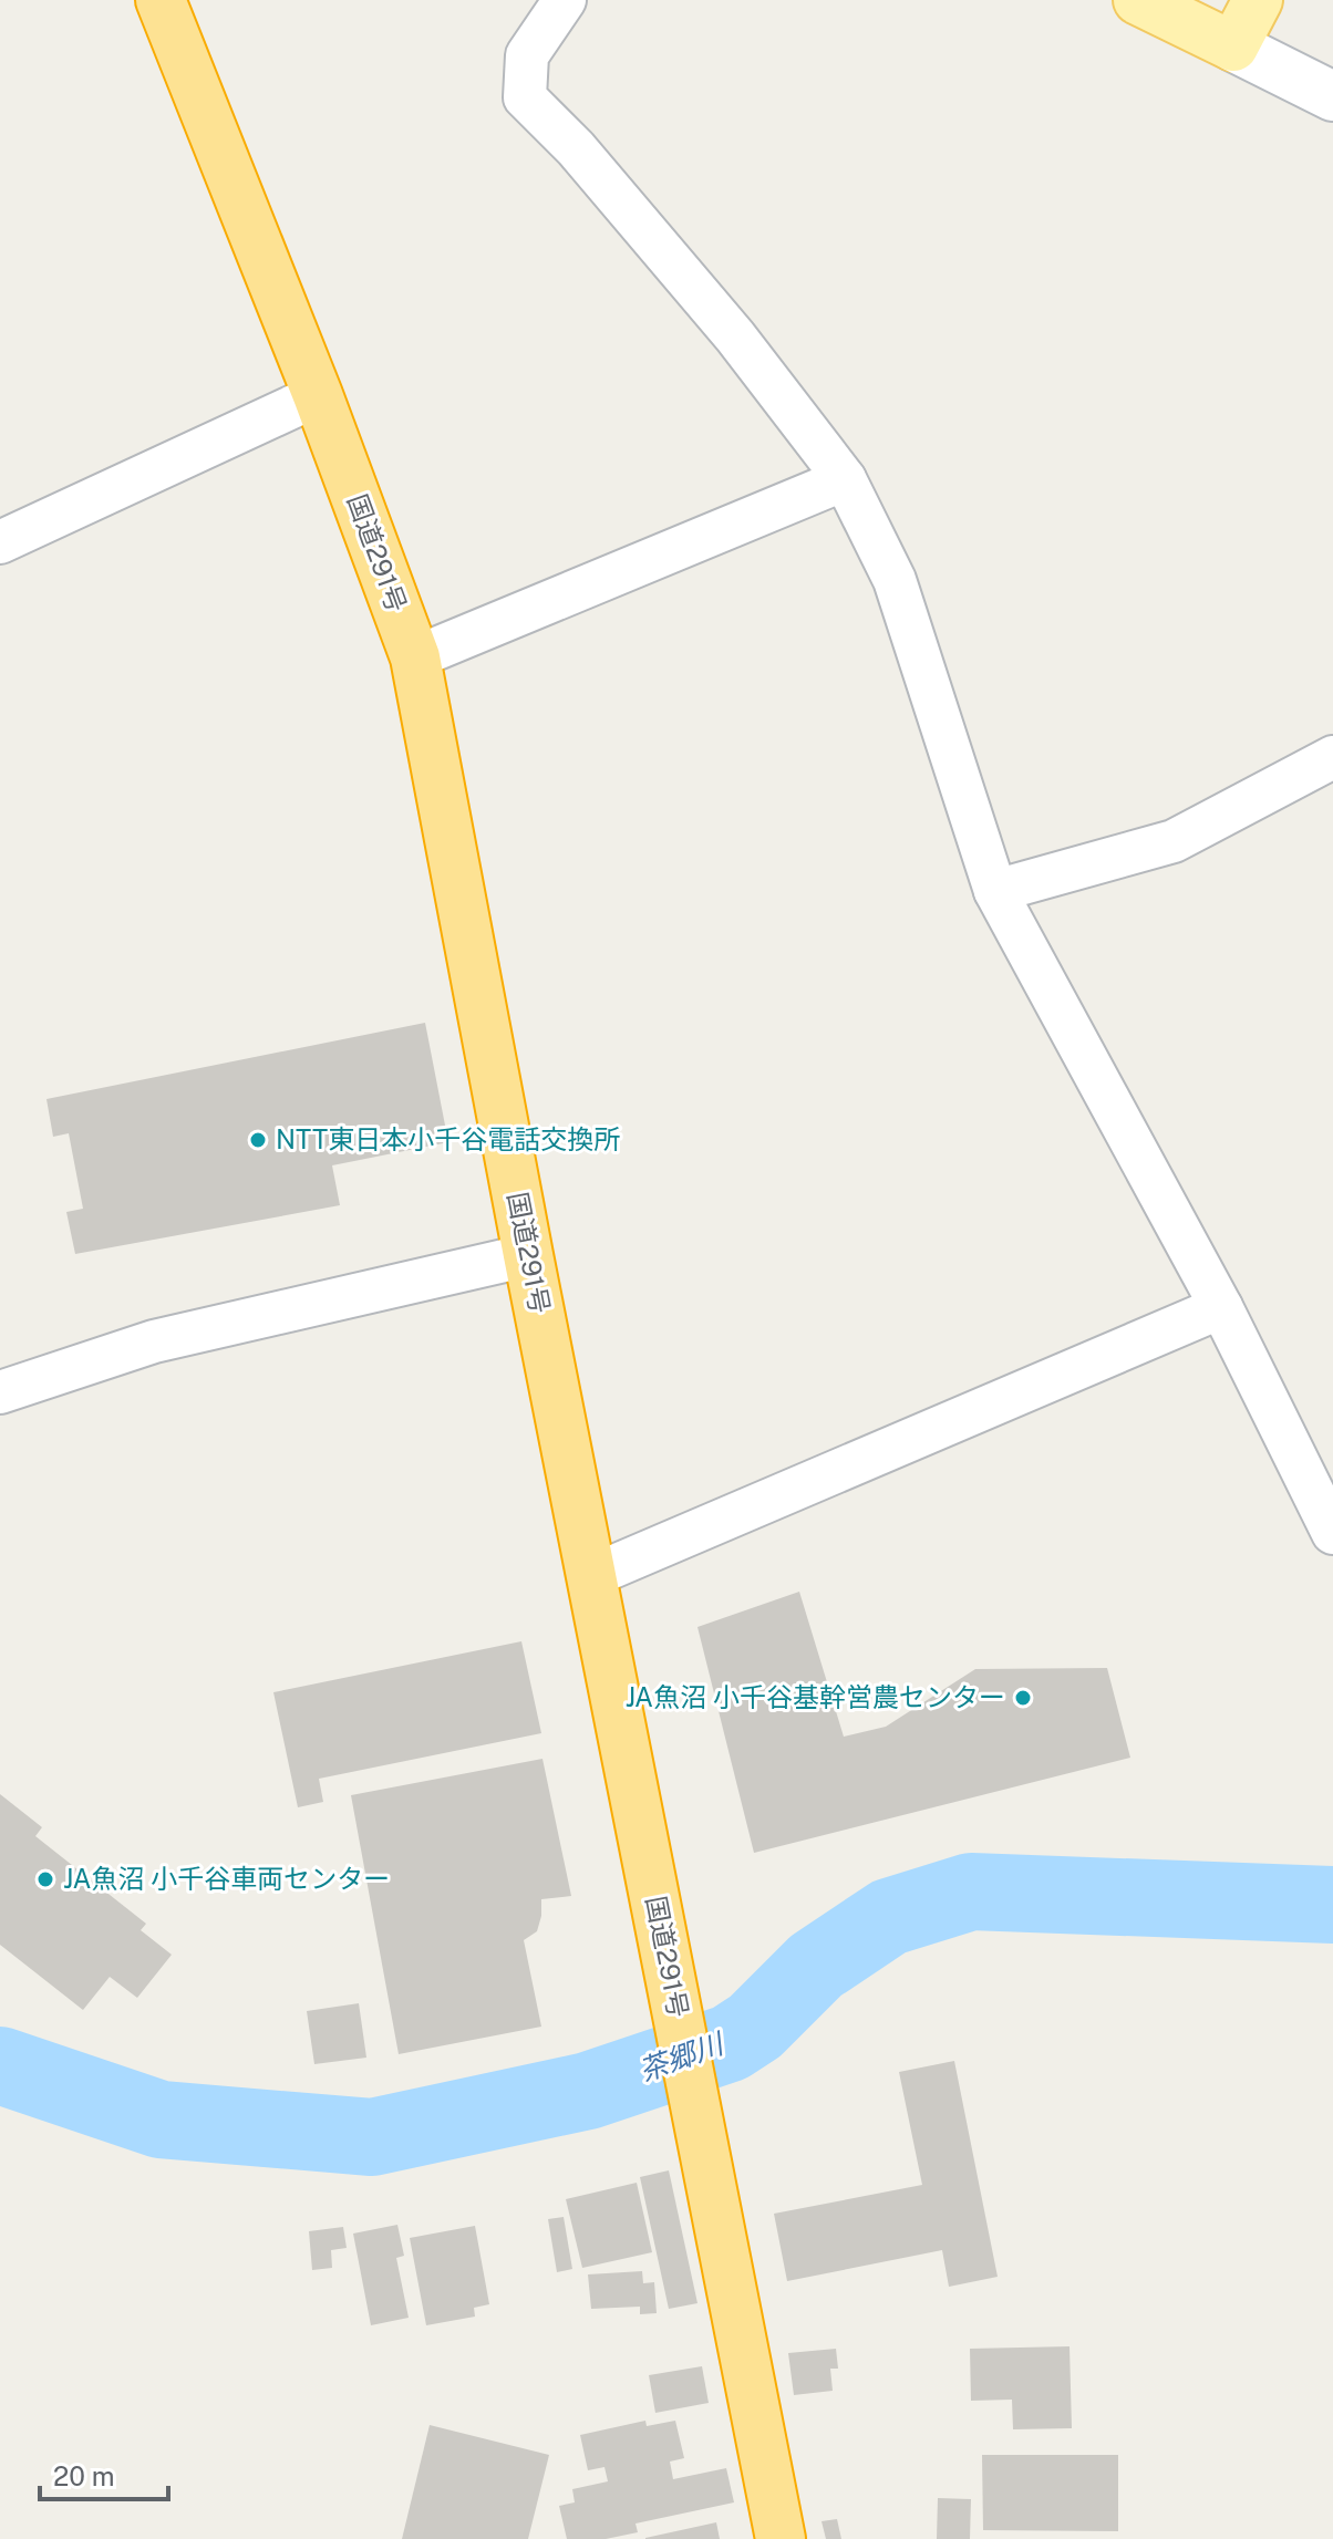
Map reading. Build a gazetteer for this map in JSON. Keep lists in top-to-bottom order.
{
  "streets": {
    "highway": ["国道291号"]
  },
  "water": ["茶郷川"],
  "places": ["NTT東日本小千谷電話交換所", "JA魚沼 小千谷基幹営農センター", "JA魚沼 小千谷車両センター"],
  "scale_bar": "20 m"
}
